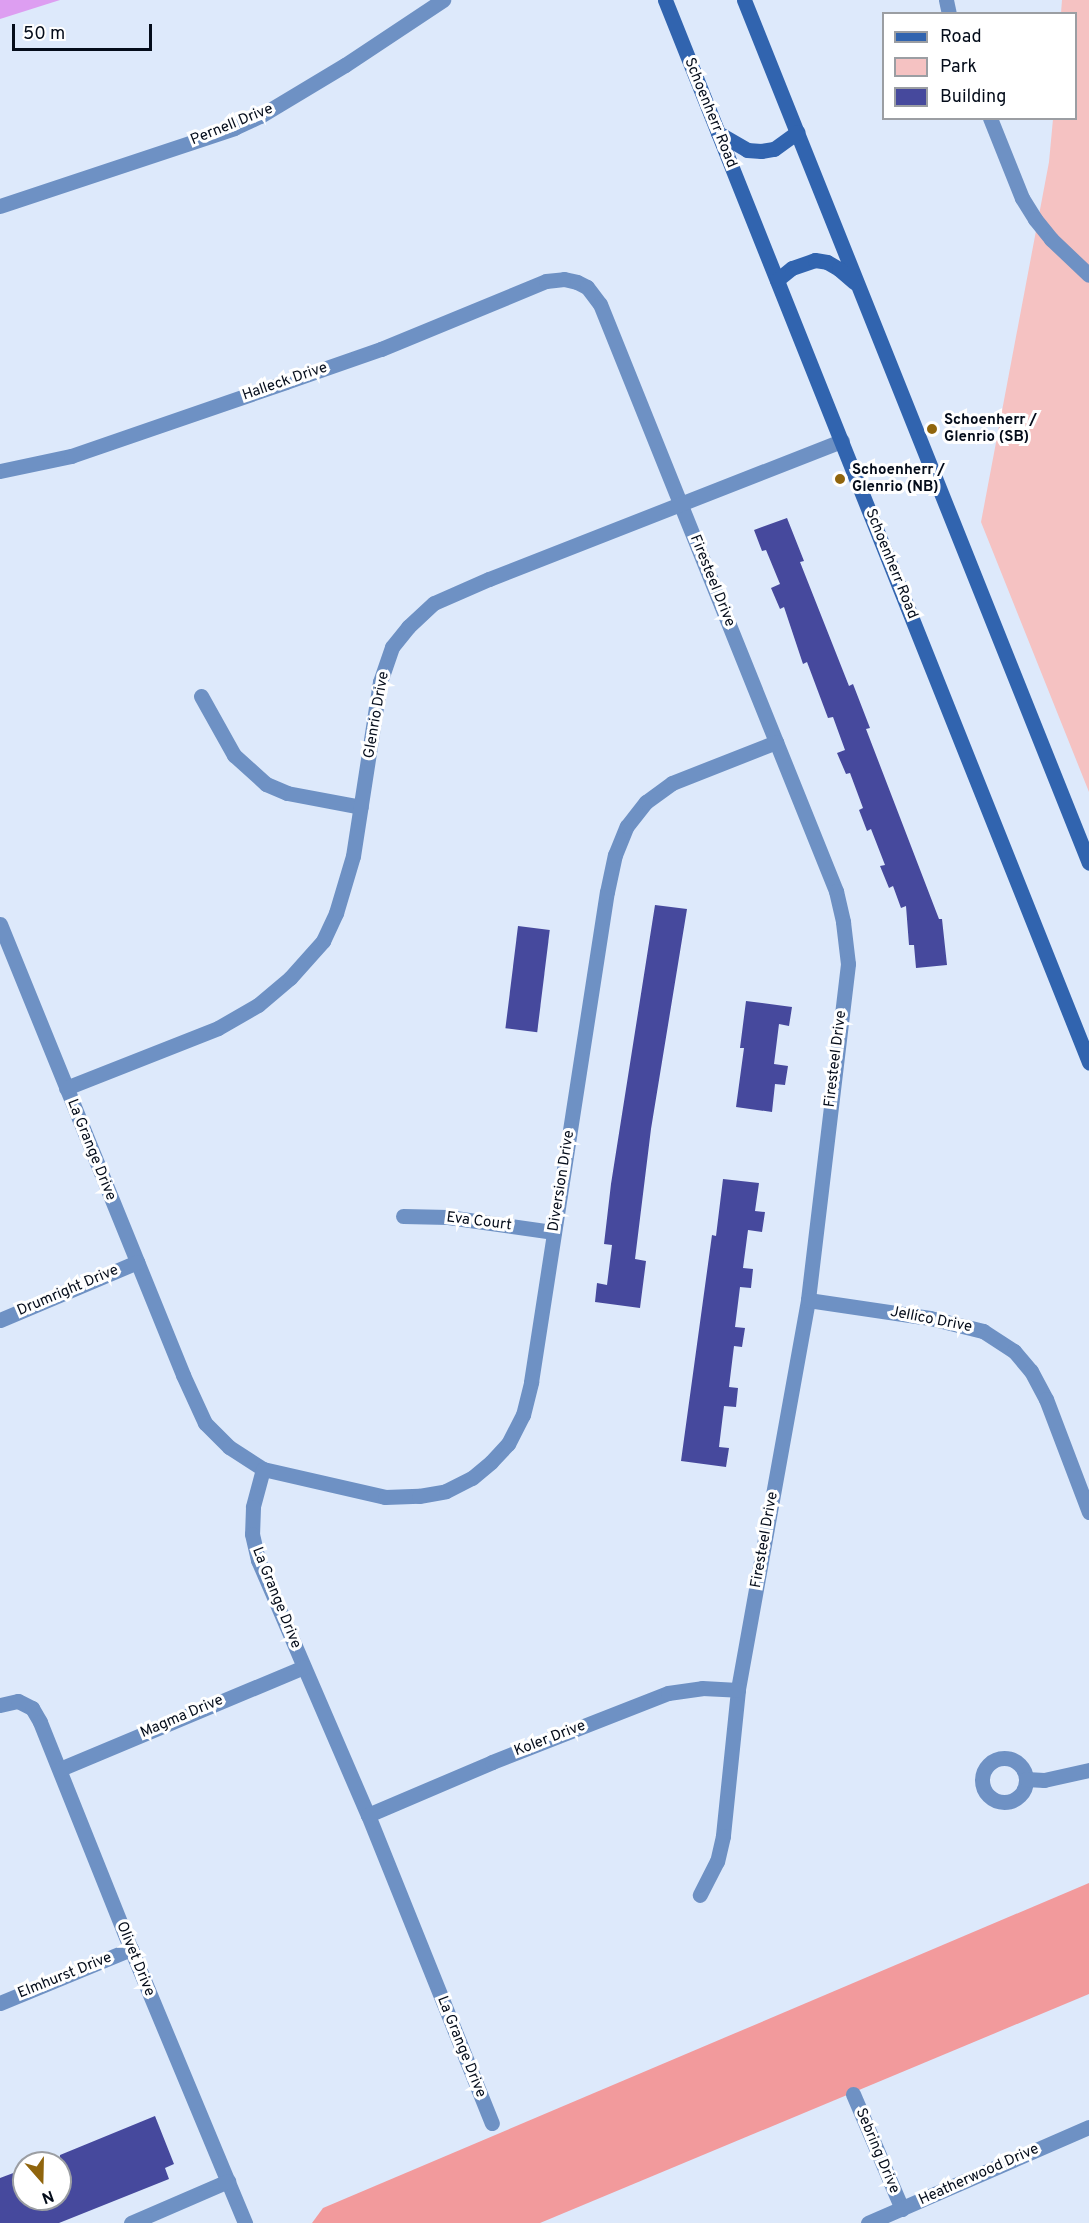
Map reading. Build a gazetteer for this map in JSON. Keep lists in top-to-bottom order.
{
  "streets": {
    "main road": ["Schoenherr Road"],
    "street": [
      "Pernell Drive",
      "Halleck Drive",
      "Firesteel Drive",
      "Glenrio Drive",
      "La Grange Drive",
      "Diversion Drive",
      "Eva Court",
      "Drumright Drive",
      "Jellico Drive",
      "Magma Drive",
      "Koler Drive",
      "Olivet Drive",
      "Elmhurst Drive",
      "Sebring Drive",
      "Heatherwood Drive"
    ]
  },
  "crossings": [
    ["Schoenherr Road", "Glenrio Drive"],
    ["Halleck Drive", "Firesteel Drive"],
    ["Firesteel Drive", "Glenrio Drive"],
    ["Firesteel Drive", "Diversion Drive"],
    ["Firesteel Drive", "Jellico Drive"],
    ["Firesteel Drive", "Koler Drive"],
    ["Glenrio Drive", "La Grange Drive"],
    ["La Grange Drive", "Diversion Drive"],
    ["La Grange Drive", "Drumright Drive"],
    ["La Grange Drive", "Magma Drive"],
    ["La Grange Drive", "Koler Drive"],
    ["Diversion Drive", "Eva Court"],
    ["Magma Drive", "Olivet Drive"],
    ["Olivet Drive", "Elmhurst Drive"],
    ["Sebring Drive", "Heatherwood Drive"]
  ],
  "places": ["Schoenherr / Glenrio (SB)", "Schoenherr / Glenrio (NB)"],
  "legend": ["Road", "Park", "Building"],
  "scale_bar": "50 m",
  "north": "bottom"
}
